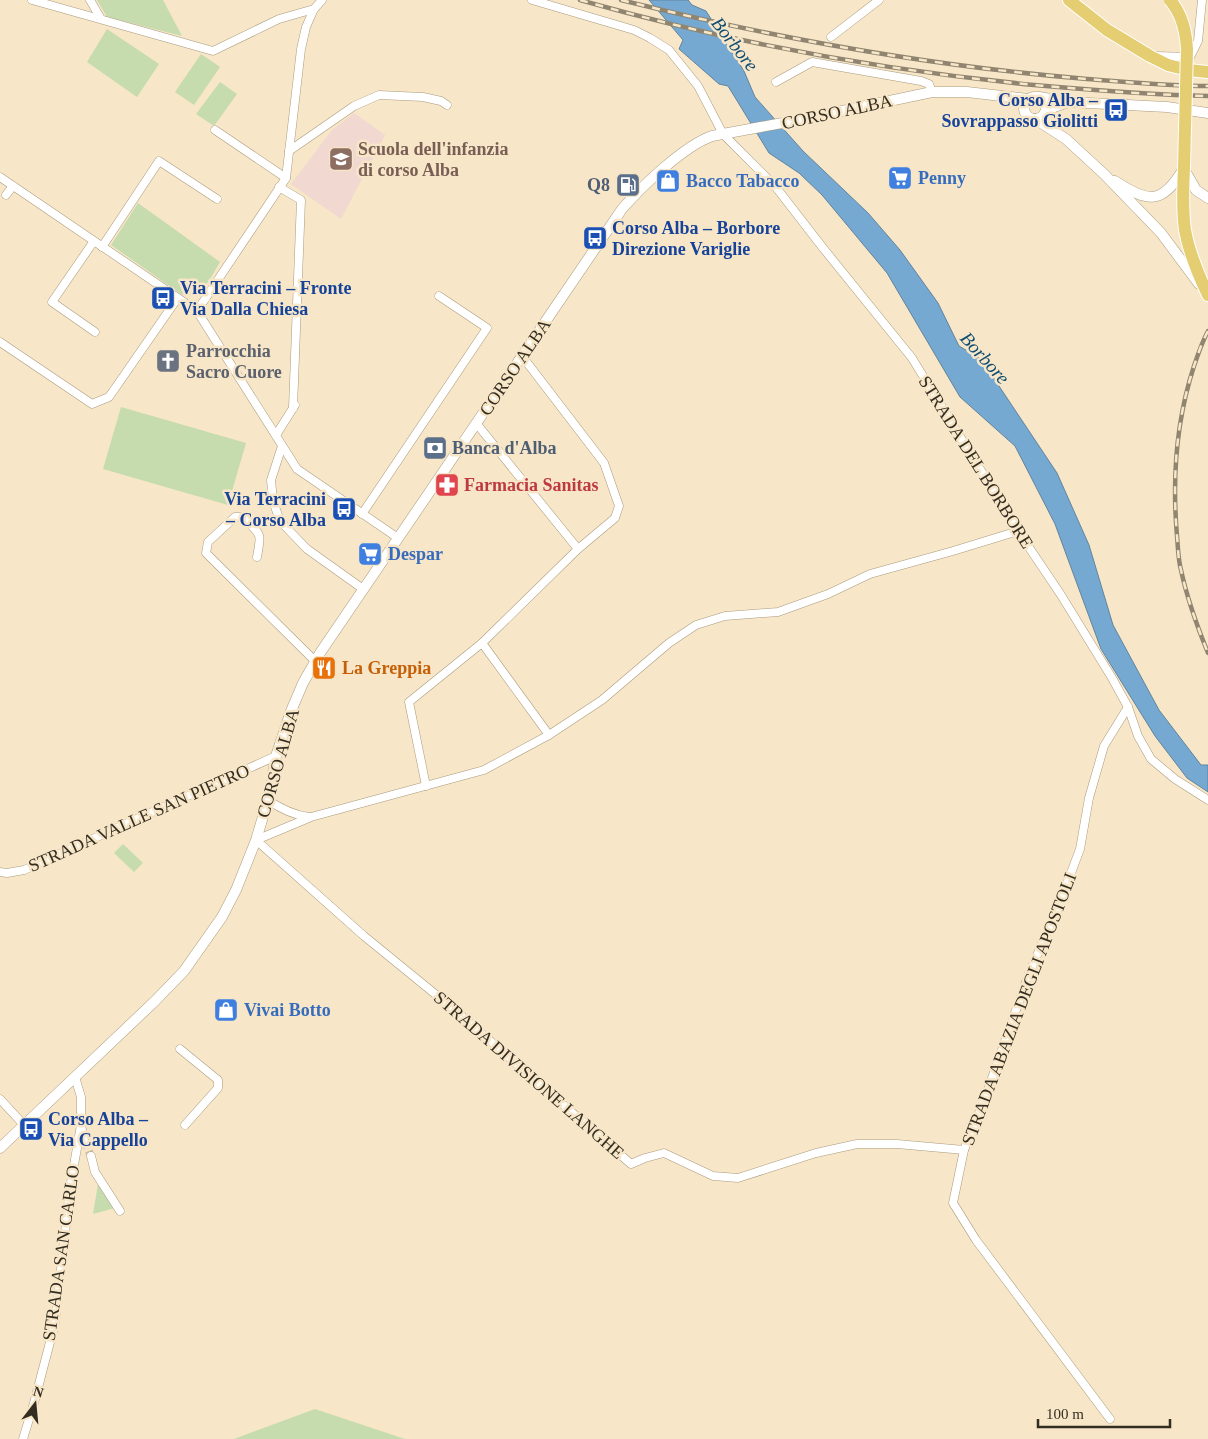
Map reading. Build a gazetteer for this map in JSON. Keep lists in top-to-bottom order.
{
  "streets": {
    "street": [
      "CORSO ALBA",
      "STRADA DEL BORBORE",
      "STRADA VALLE SAN PIETRO",
      "STRADA ABAZIA DEGLI APOSTOLI",
      "STRADA DIVISIONE LANGHE",
      "STRADA SAN CARLO"
    ]
  },
  "crossings": [
    ["CORSO ALBA", "STRADA DEL BORBORE"],
    ["CORSO ALBA", "STRADA VALLE SAN PIETRO"],
    ["CORSO ALBA", "STRADA DIVISIONE LANGHE"],
    ["CORSO ALBA", "STRADA SAN CARLO"],
    ["STRADA DEL BORBORE", "STRADA ABAZIA DEGLI APOSTOLI"],
    ["STRADA ABAZIA DEGLI APOSTOLI", "STRADA DIVISIONE LANGHE"]
  ],
  "water": ["Borbore"],
  "places": {
    "bus stop": [
      "Corso Alba – Sovrappasso Giolitti",
      "Corso Alba – Borbore Direzione Variglie",
      "Via Terracini – Fronte Via Dalla Chiesa",
      "Via Terracini – Corso Alba",
      "Corso Alba – Via Cappello"
    ],
    "school or university": ["Scuola dell'infanzia di corso Alba"],
    "supermarket": ["Penny", "Despar"],
    "shop": ["Bacco Tabacco", "Vivai Botto"],
    "fuel station": ["Q8"],
    "church": ["Parrocchia Sacro Cuore"],
    "bank": ["Banca d'Alba"],
    "pharmacy": ["Farmacia Sanitas"],
    "restaurant": ["La Greppia"]
  },
  "scale_bar": "100 m",
  "north": "top"
}
